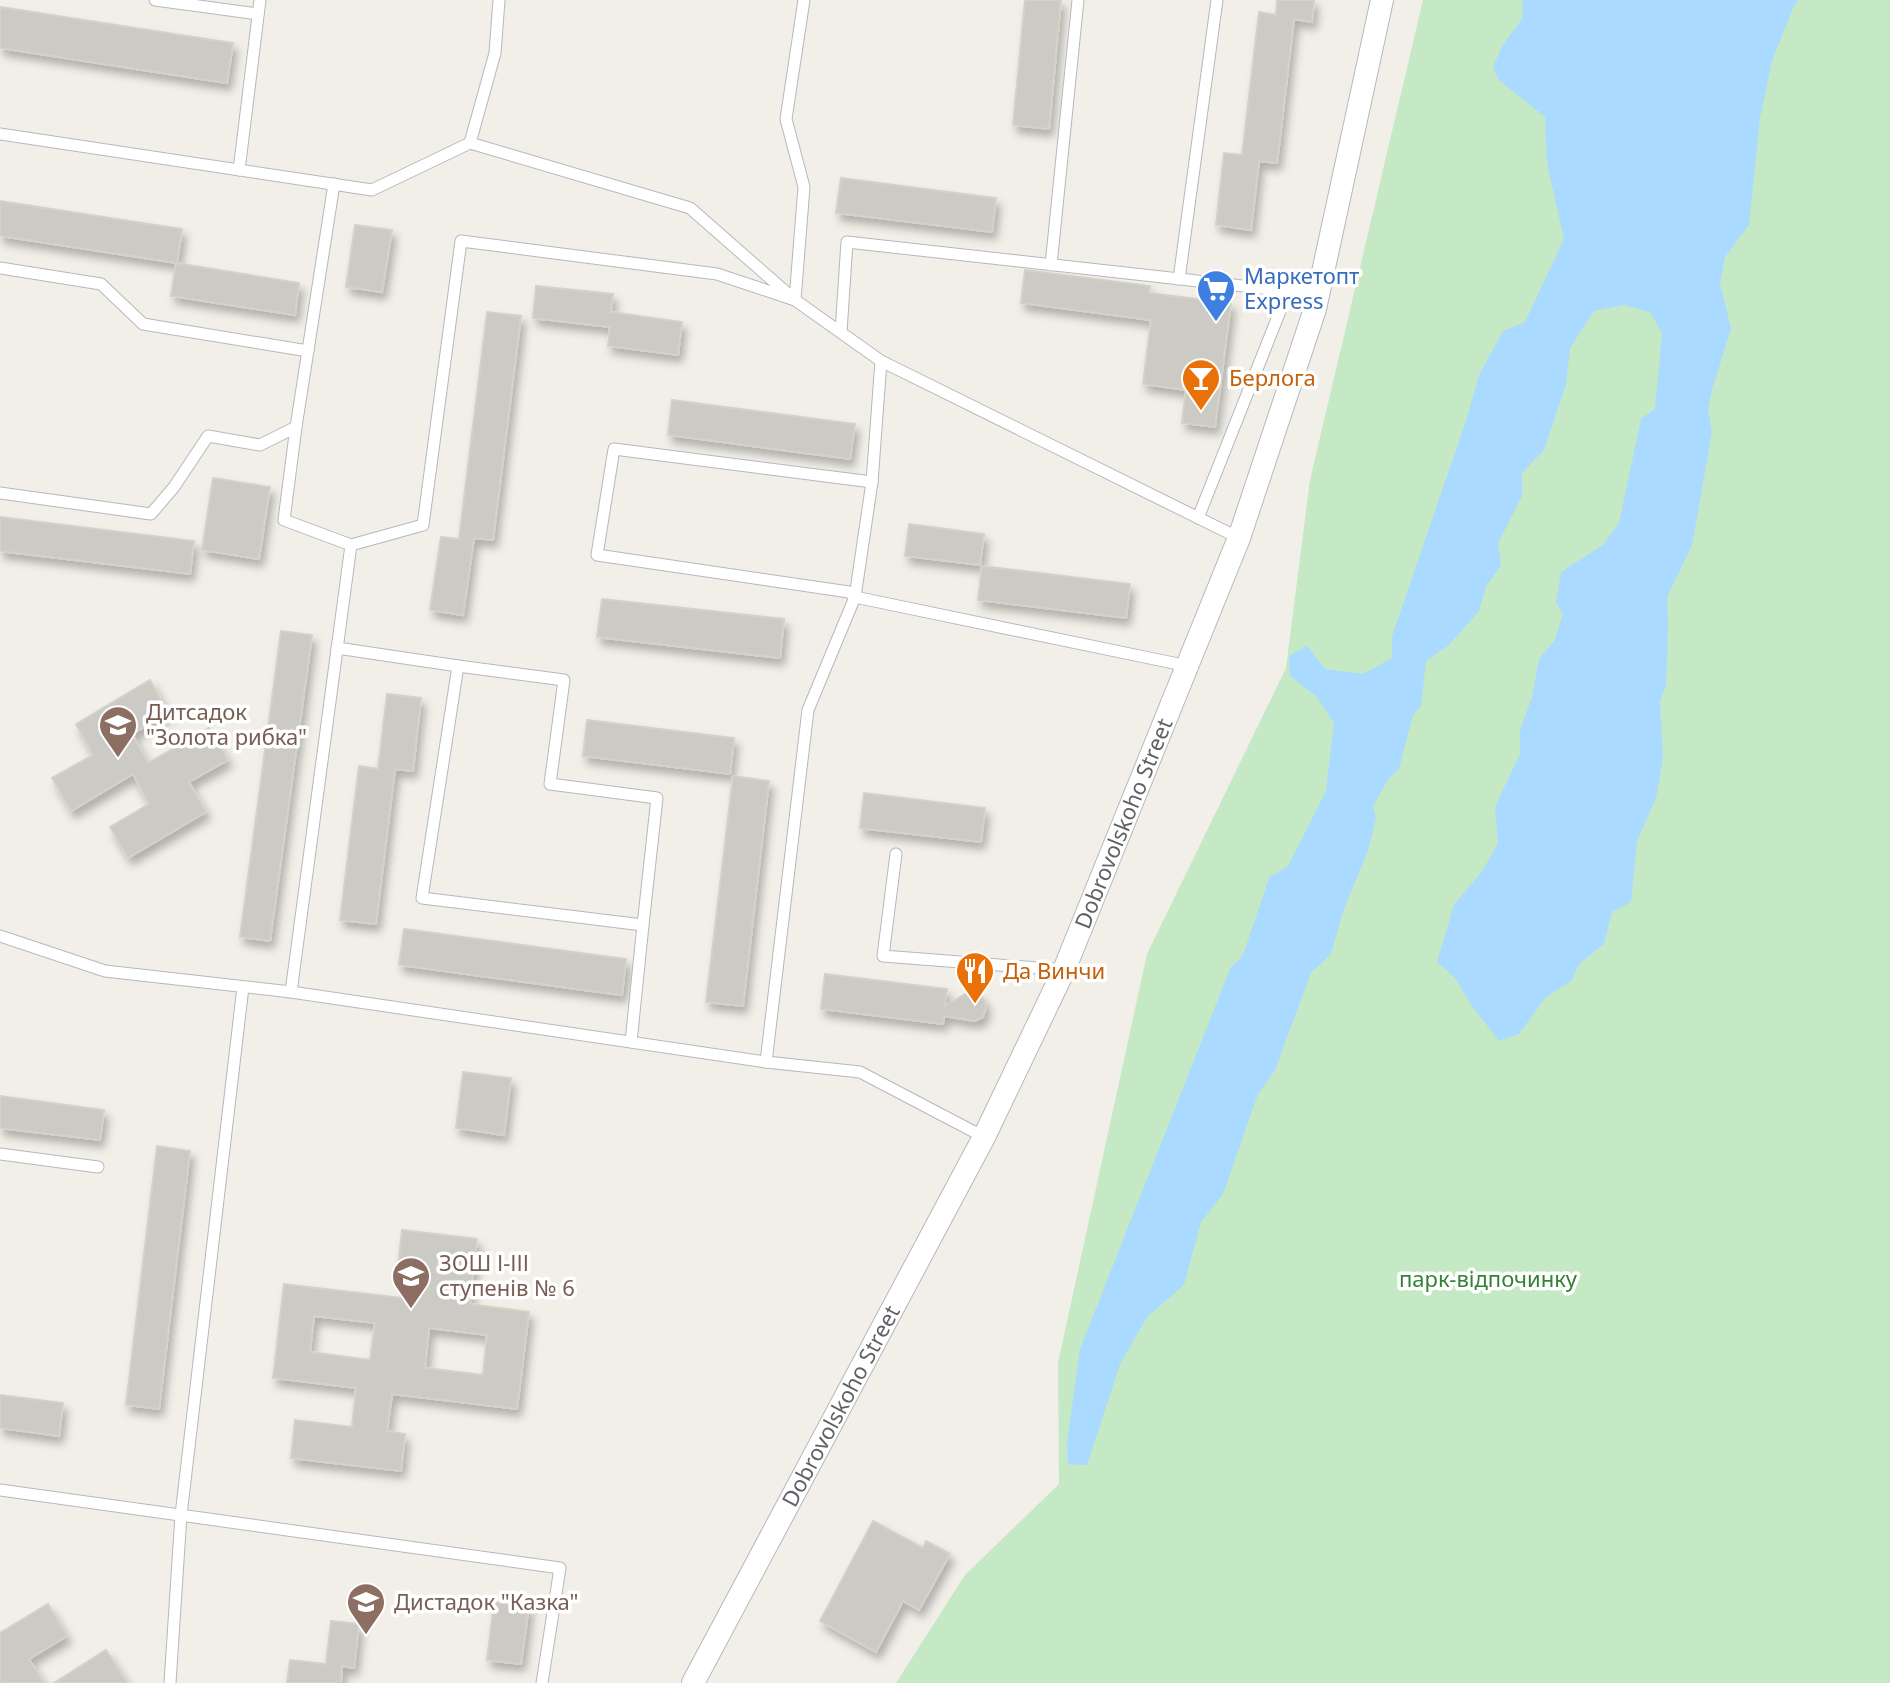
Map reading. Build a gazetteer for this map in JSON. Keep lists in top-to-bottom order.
{
  "streets": {
    "street": ["Dobrovolskoho Street"]
  },
  "parks": ["парк-відпочинку"],
  "places": {
    "supermarket": ["Маркетопт Express"],
    "bar": ["Берлога"],
    "school or university": ["Дитсадок \"Золота рибка\"", "ЗОШ І-ІІІ ступенів № 6", "Дистадок \"Казка\""],
    "restaurant": ["Да Винчи"]
  }
}
